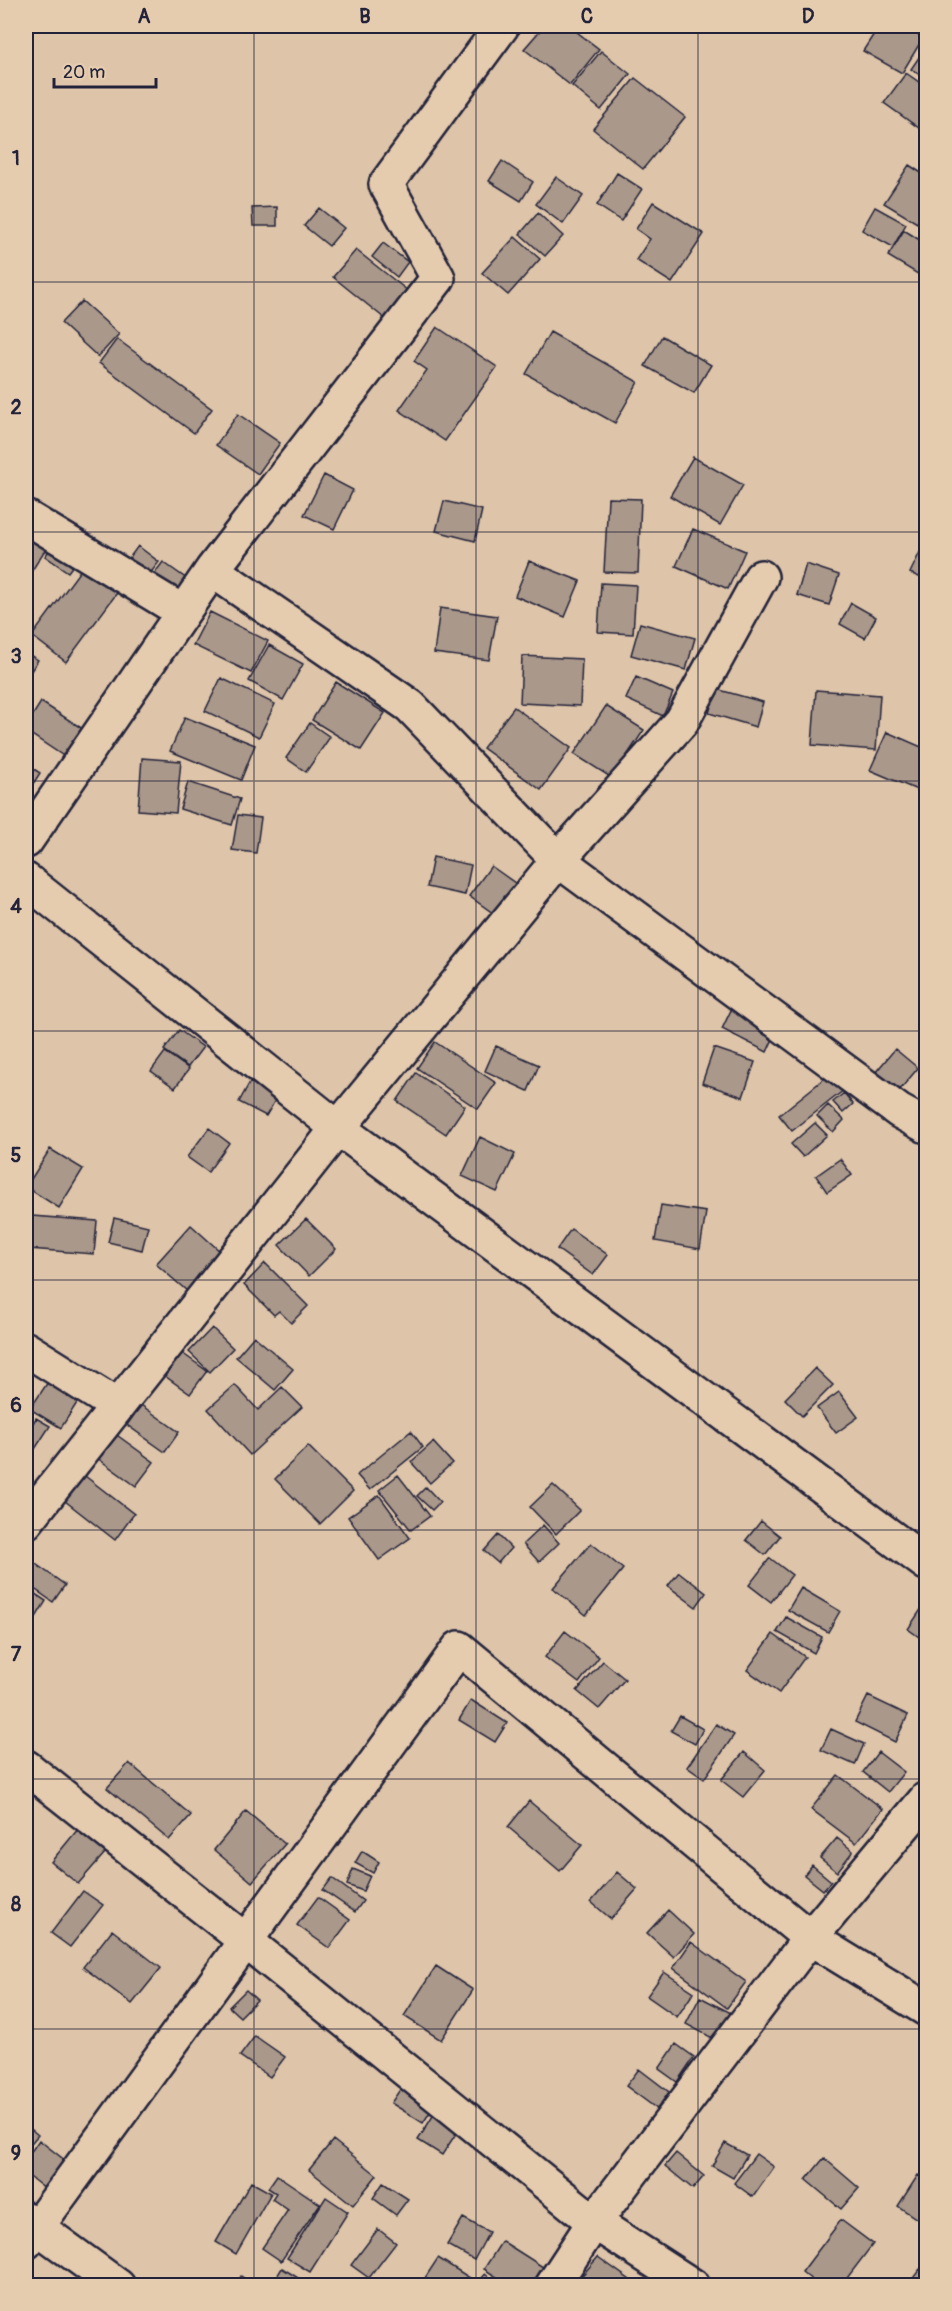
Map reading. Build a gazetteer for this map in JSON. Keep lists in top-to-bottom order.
{
  "scale_bar": "20 m",
  "grid": {
    "columns": [
      "A",
      "B",
      "C",
      "D"
    ],
    "rows": [
      "1",
      "2",
      "3",
      "4",
      "5",
      "6",
      "7",
      "8",
      "9"
    ]
  }
}
